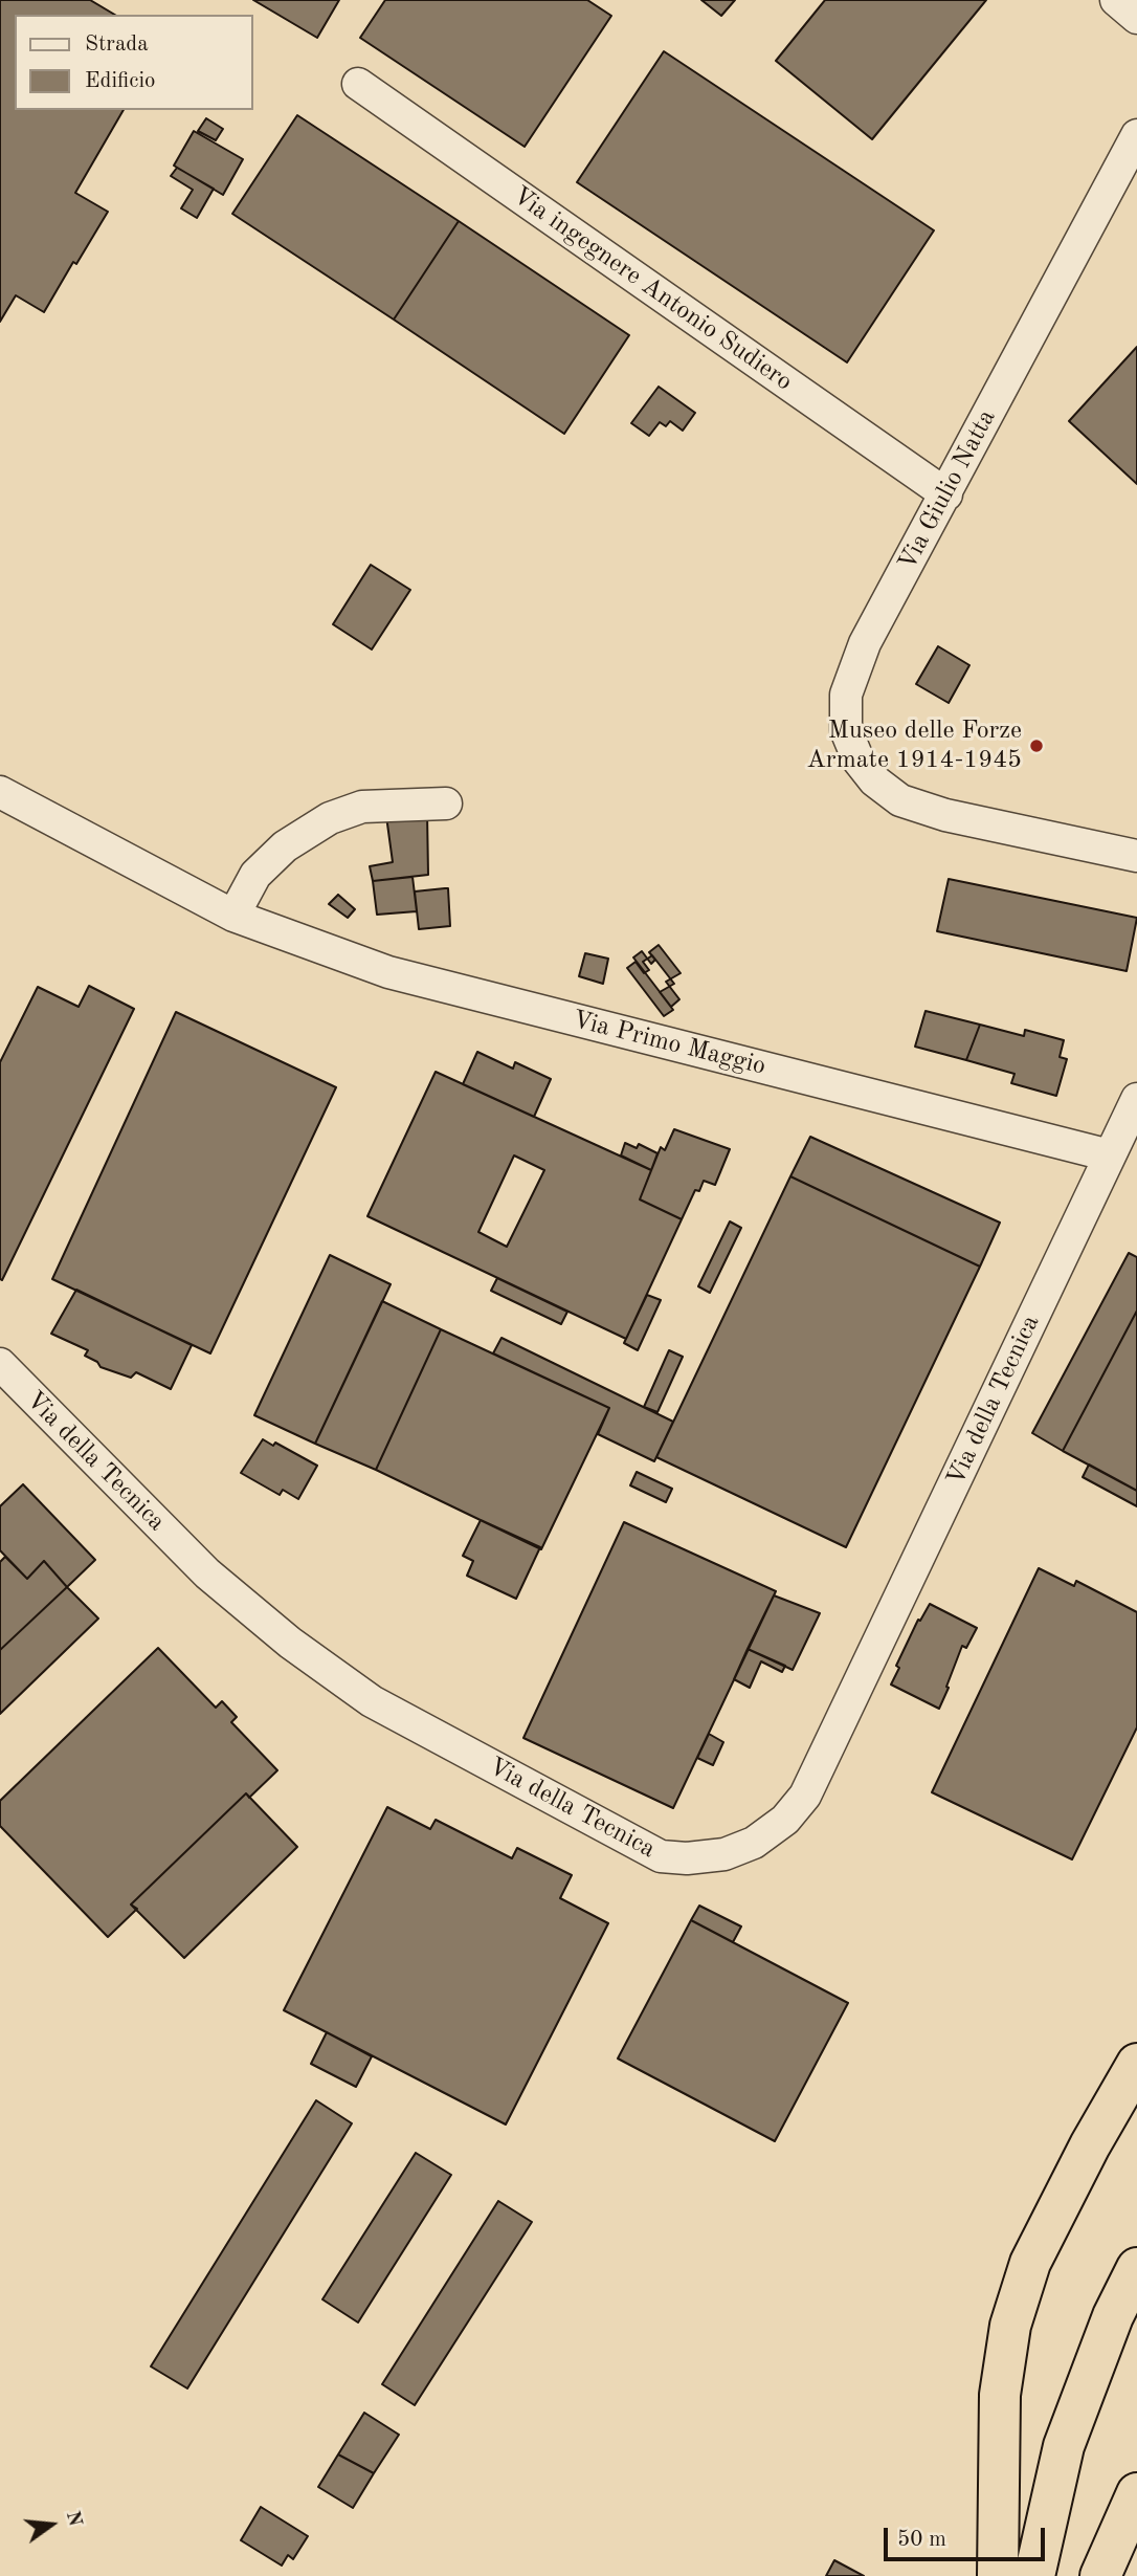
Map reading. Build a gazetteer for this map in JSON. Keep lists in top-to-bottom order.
{
  "streets": {
    "street": [
      "Via ingegnere Antonio Sudiero",
      "Via Giulio Natta",
      "Via Primo Maggio",
      "Via della Tecnica"
    ]
  },
  "crossings": [
    ["Via ingegnere Antonio Sudiero", "Via Giulio Natta"],
    ["Via Primo Maggio", "Via della Tecnica"]
  ],
  "places": ["Museo delle Forze Armate 1914-1945"],
  "legend": ["Strada", "Edificio"],
  "scale_bar": "50 m",
  "north": "right"
}
